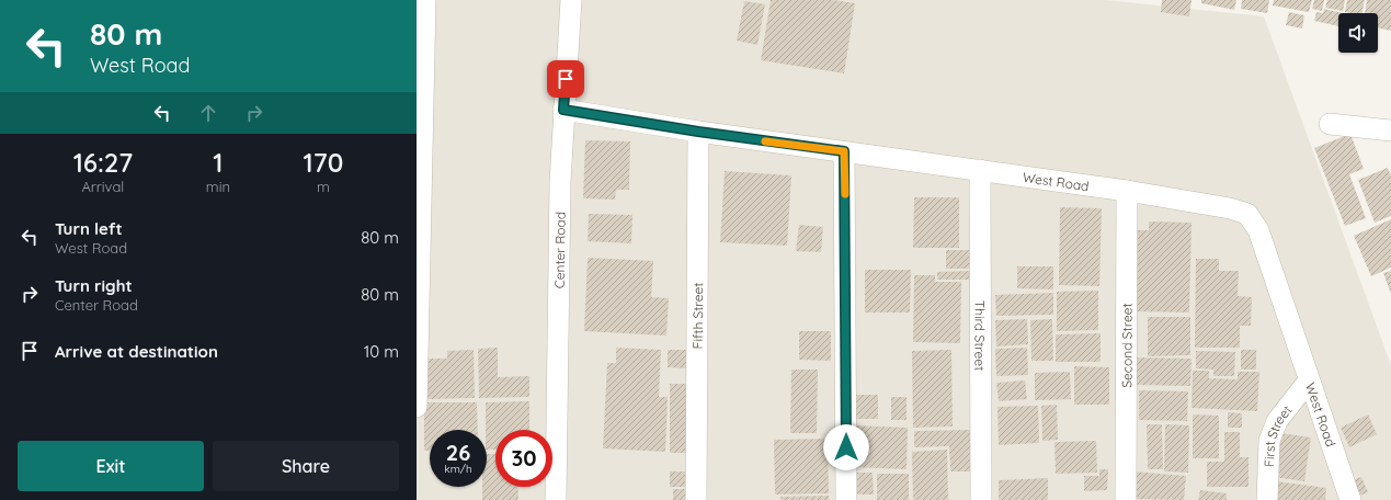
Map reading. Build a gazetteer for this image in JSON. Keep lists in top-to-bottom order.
{
  "streets": {
    "street": [
      "West Road",
      "Center Road",
      "Fifth Street",
      "Third Street",
      "Second Street",
      "First Street"
    ]
  },
  "crossings": [
    ["West Road", "Center Road"],
    ["West Road", "Fifth Street"],
    ["West Road", "Third Street"],
    ["West Road", "Second Street"],
    ["West Road", "First Street"]
  ],
  "page": {
    "turn": ["80 m", "West Road"],
    "eta": [
      "16:27",
      "Arrival",
      "1",
      "min",
      "170",
      "m"
    ],
    "list": [
      {
        "name": "Turn left",
        "note": "West Road",
        "value": "80 m"
      },
      {
        "name": "Turn right",
        "note": "Center Road",
        "value": "80 m"
      },
      {
        "name": "Arrive at destination",
        "value": "10 m"
      }
    ],
    "speed": "26 km/h",
    "limit": "30",
    "buttons": ["Exit", "Share"]
  }
}
